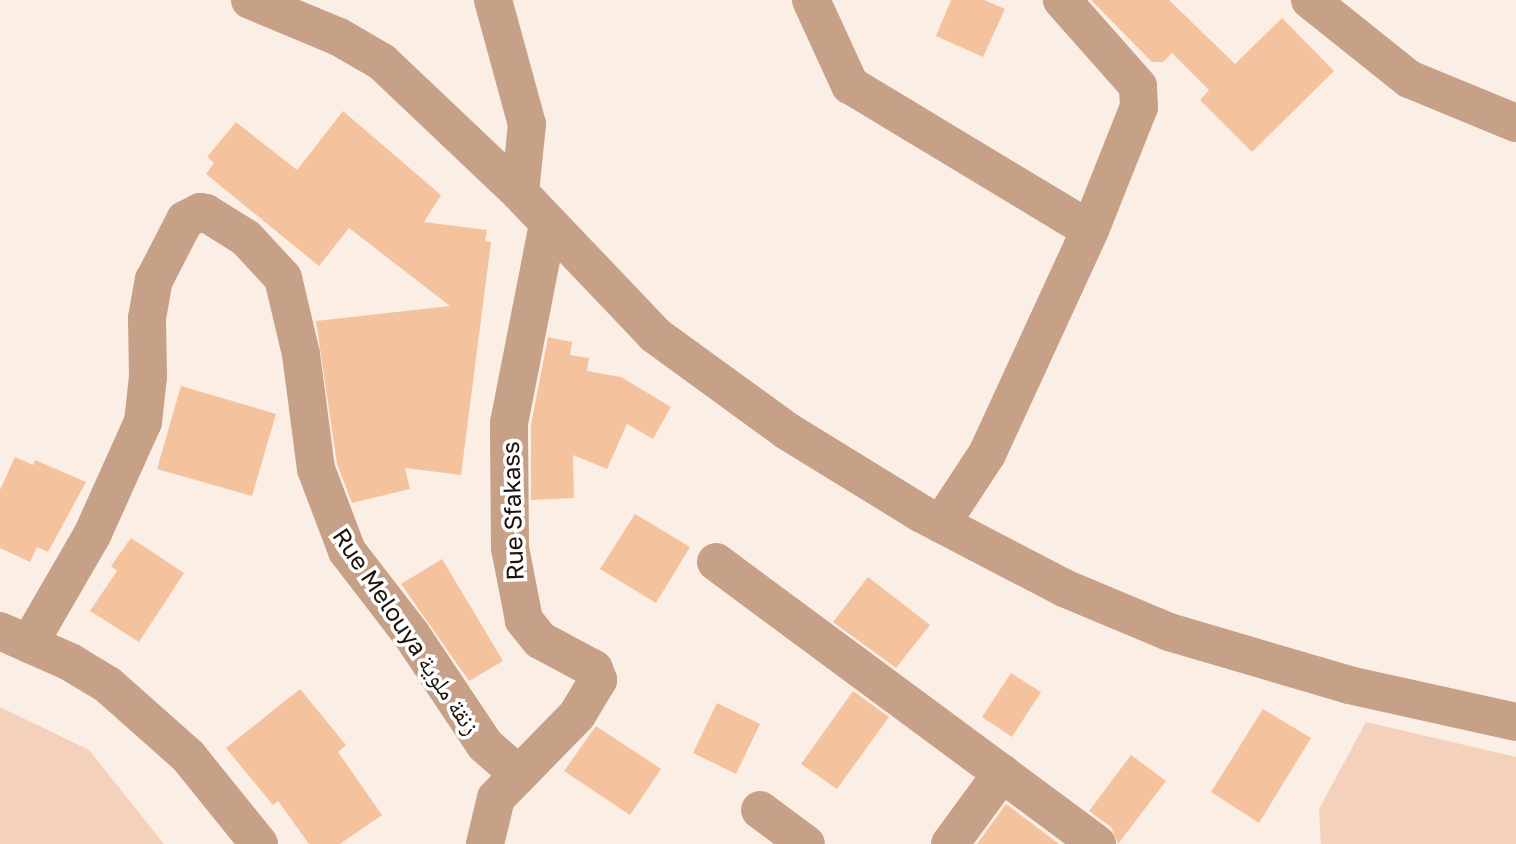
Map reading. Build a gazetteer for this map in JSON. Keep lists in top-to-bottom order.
{
  "streets": {
    "street": ["Rue Sfakass", "Rue Melouya زنقة ملوية"]
  },
  "crossings": [
    ["Rue Sfakass", "Rue Melouya زنقة ملوية"]
  ]
}
